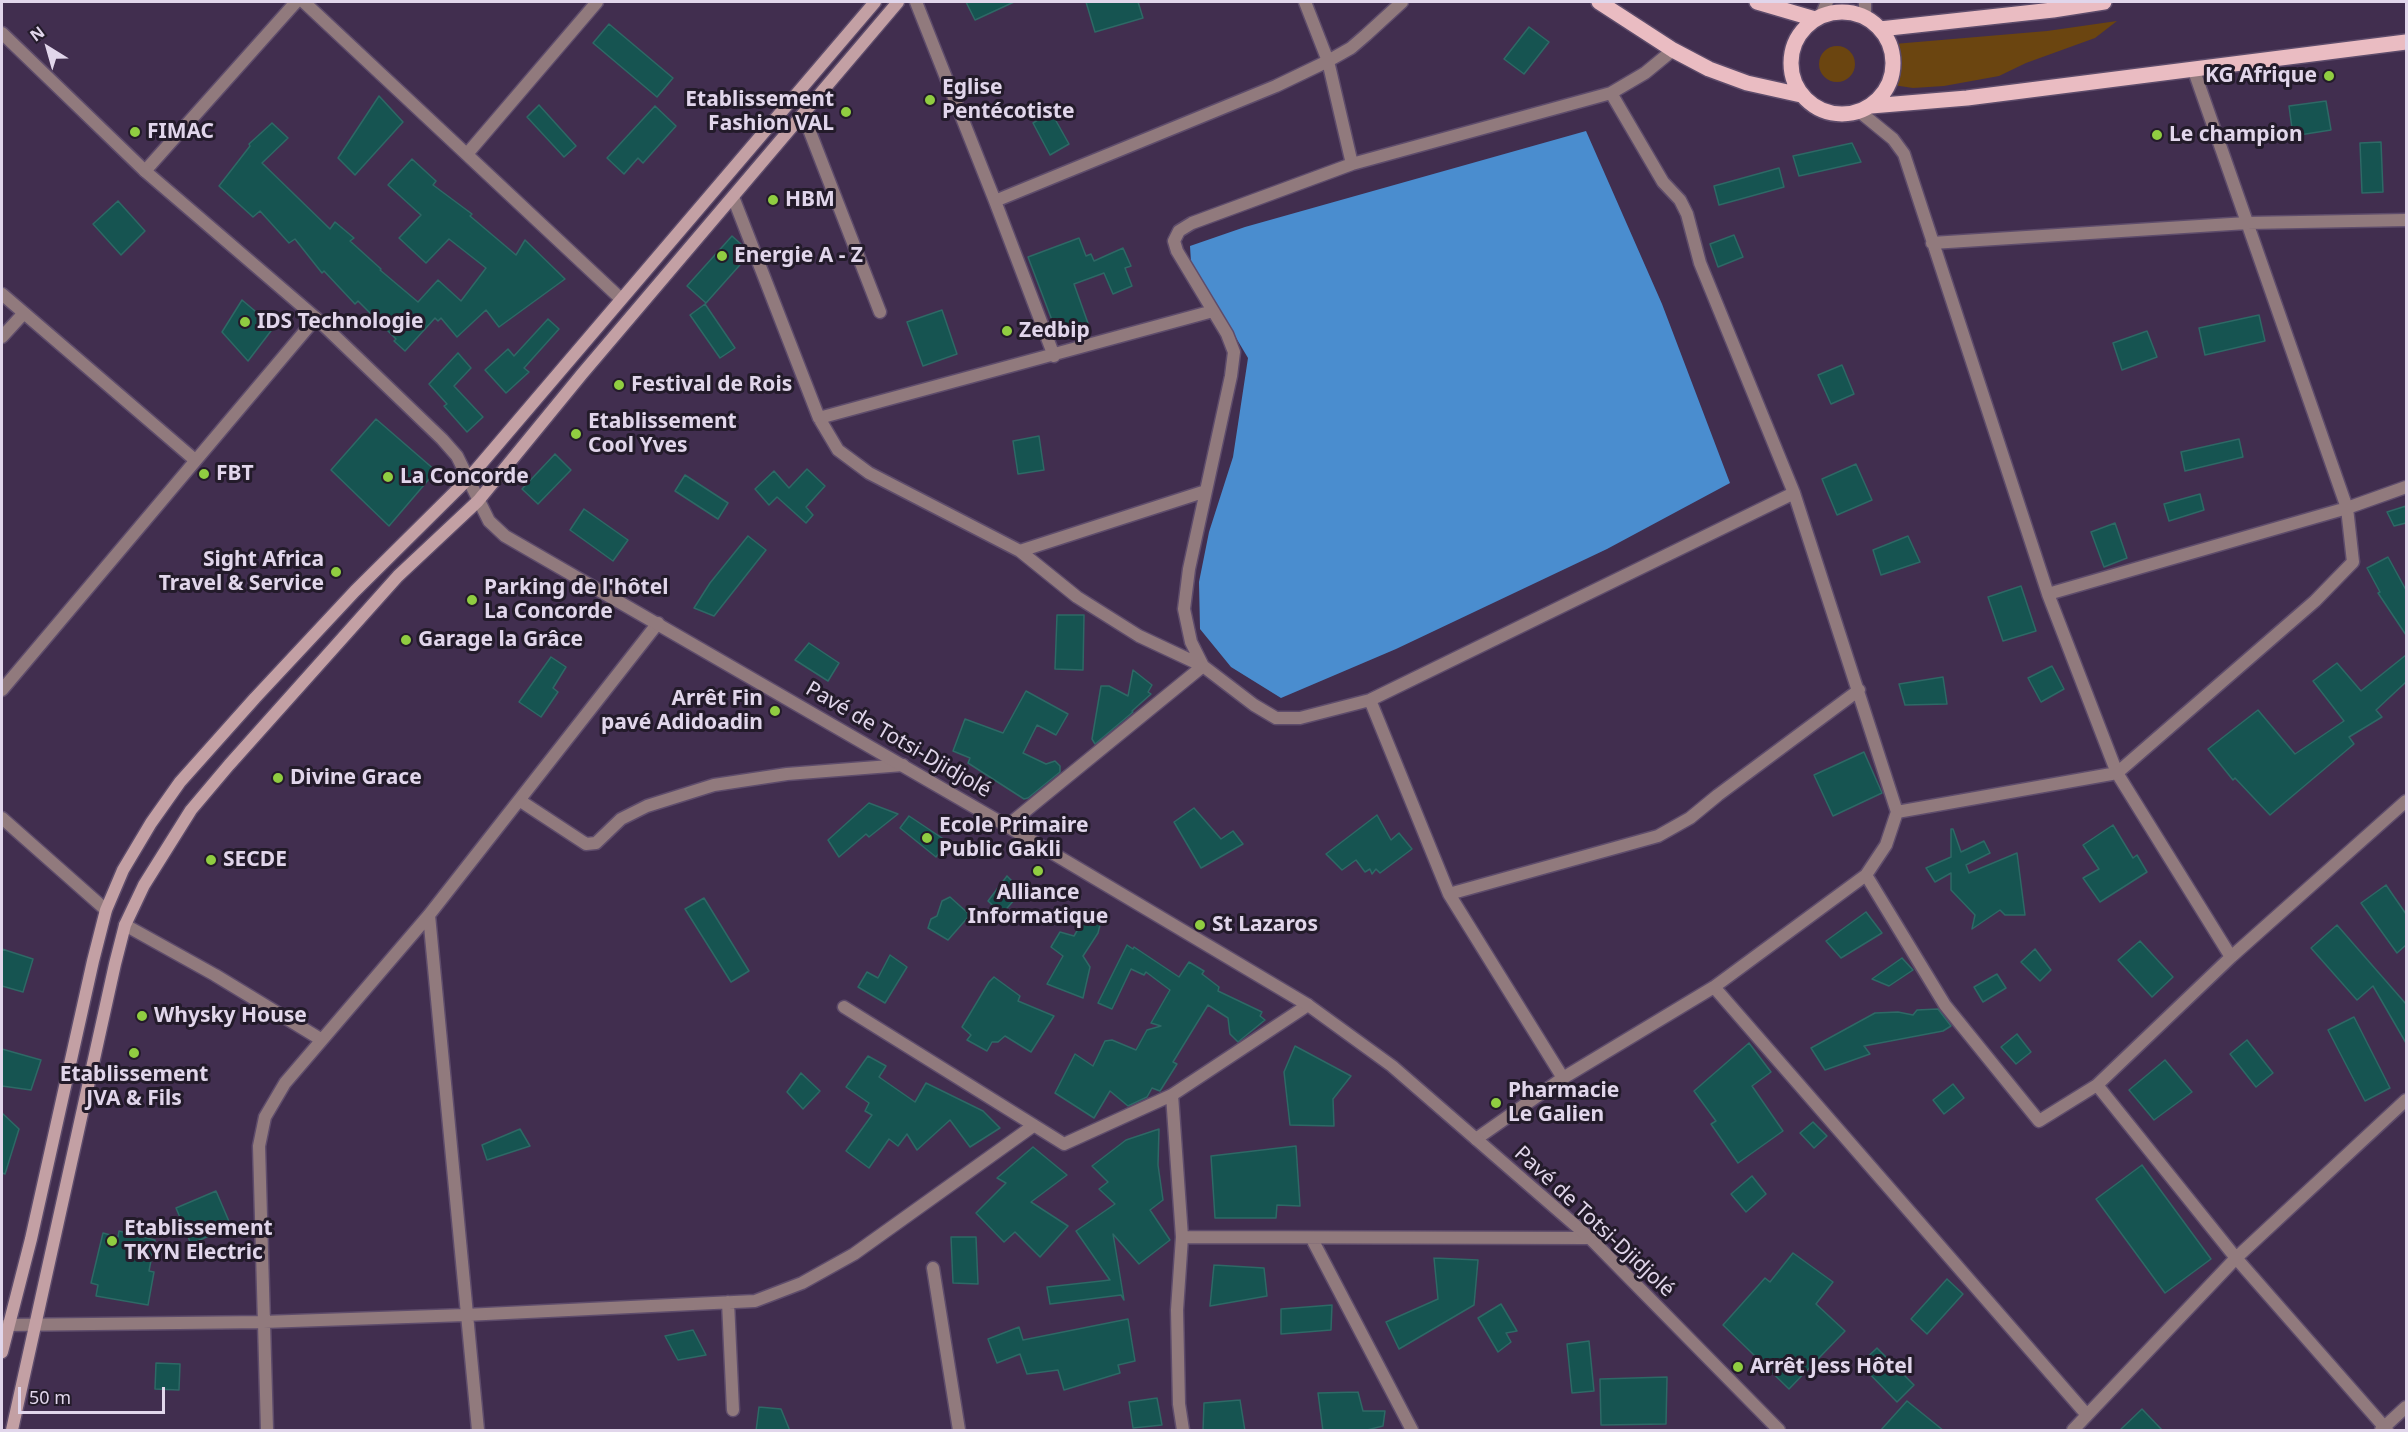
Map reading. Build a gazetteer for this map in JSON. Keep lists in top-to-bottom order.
{
  "streets": {
    "street": ["Pavé de Totsi-Djidjolé"]
  },
  "places": [
    "KG Afrique",
    "Eglise Pentécotiste",
    "Etablissement Fashion VAL",
    "FIMAC",
    "Le champion",
    "HBM",
    "Energie A - Z",
    "IDS Technologie",
    "Zedbip",
    "Festival de Rois",
    "Etablissement Cool Yves",
    "FBT",
    "La Concorde",
    "Sight Africa Travel & Service",
    "Parking de l'hôtel La Concorde",
    "Garage la Grâce",
    "Arrêt Fin pavé Adidoadin",
    "Divine Grace",
    "Ecole Primaire Public Gakli",
    "SECDE",
    "Alliance Informatique",
    "St Lazaros",
    "Whysky House",
    "Etablissement JVA & Fils",
    "Pharmacie Le Galien",
    "Etablissement TKYN Electric",
    "Arrêt Jess Hôtel"
  ],
  "scale_bar": "50 m",
  "north": "top left"
}
